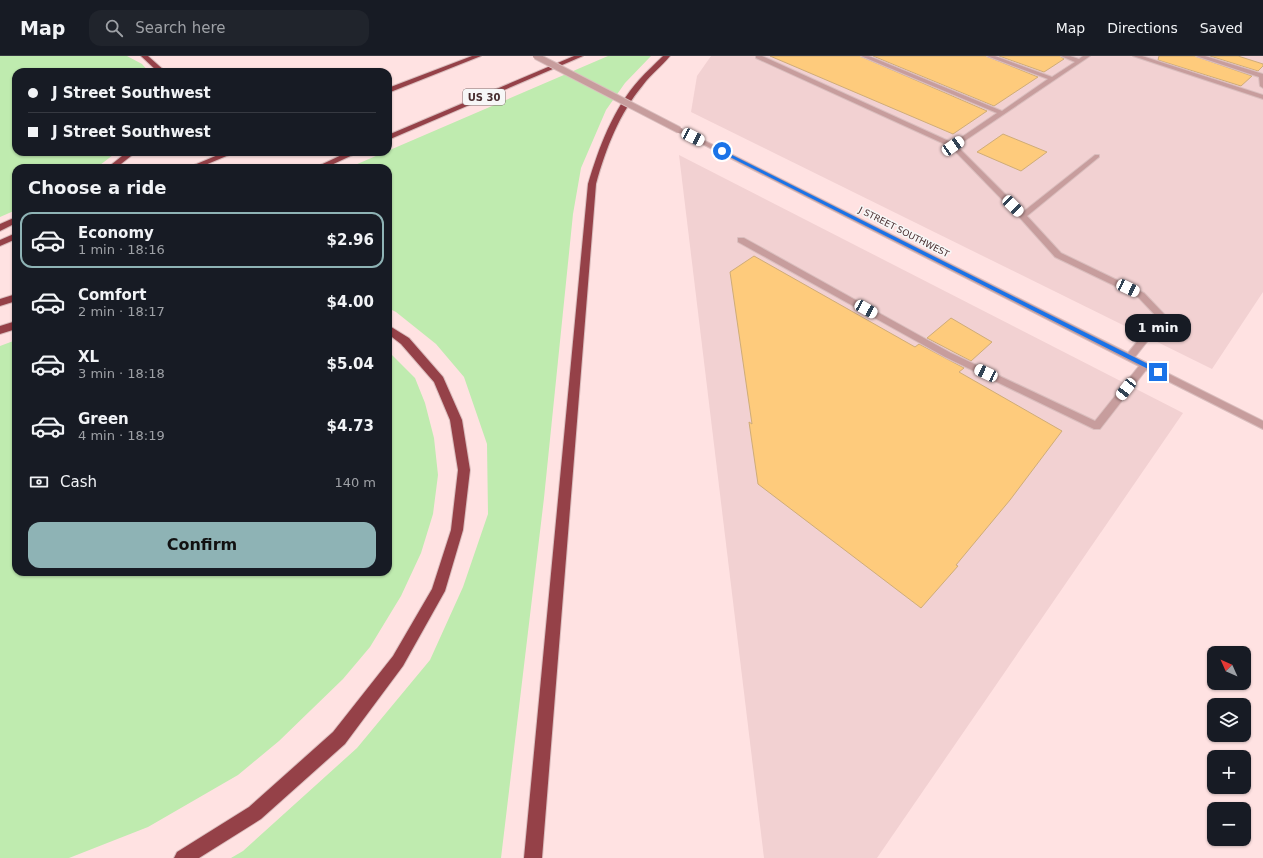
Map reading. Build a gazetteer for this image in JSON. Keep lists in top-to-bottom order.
{
  "streets": {
    "highway": ["US 30"],
    "street": ["J STREET SOUTHWEST"]
  },
  "north": "top left",
  "page": {
    "header": "Map",
    "search": "Search here",
    "nav": ["Map", "Directions", "Saved"],
    "banner": ["J Street Southwest", "J Street Southwest"],
    "heading": "Choose a ride",
    "list": [
      {
        "name": "Economy",
        "note": "1 min · 18:16",
        "value": "$2.96"
      },
      {
        "name": "Comfort",
        "note": "2 min · 18:17",
        "value": "$4.00"
      },
      {
        "name": "XL",
        "note": "3 min · 18:18",
        "value": "$5.04"
      },
      {
        "name": "Green",
        "note": "4 min · 18:19",
        "value": "$4.73"
      }
    ],
    "bubble": "1 min",
    "pay": ["Cash", "140 m"],
    "buttons": "Confirm",
    "map_buttons": ["+", "−"]
  }
}
